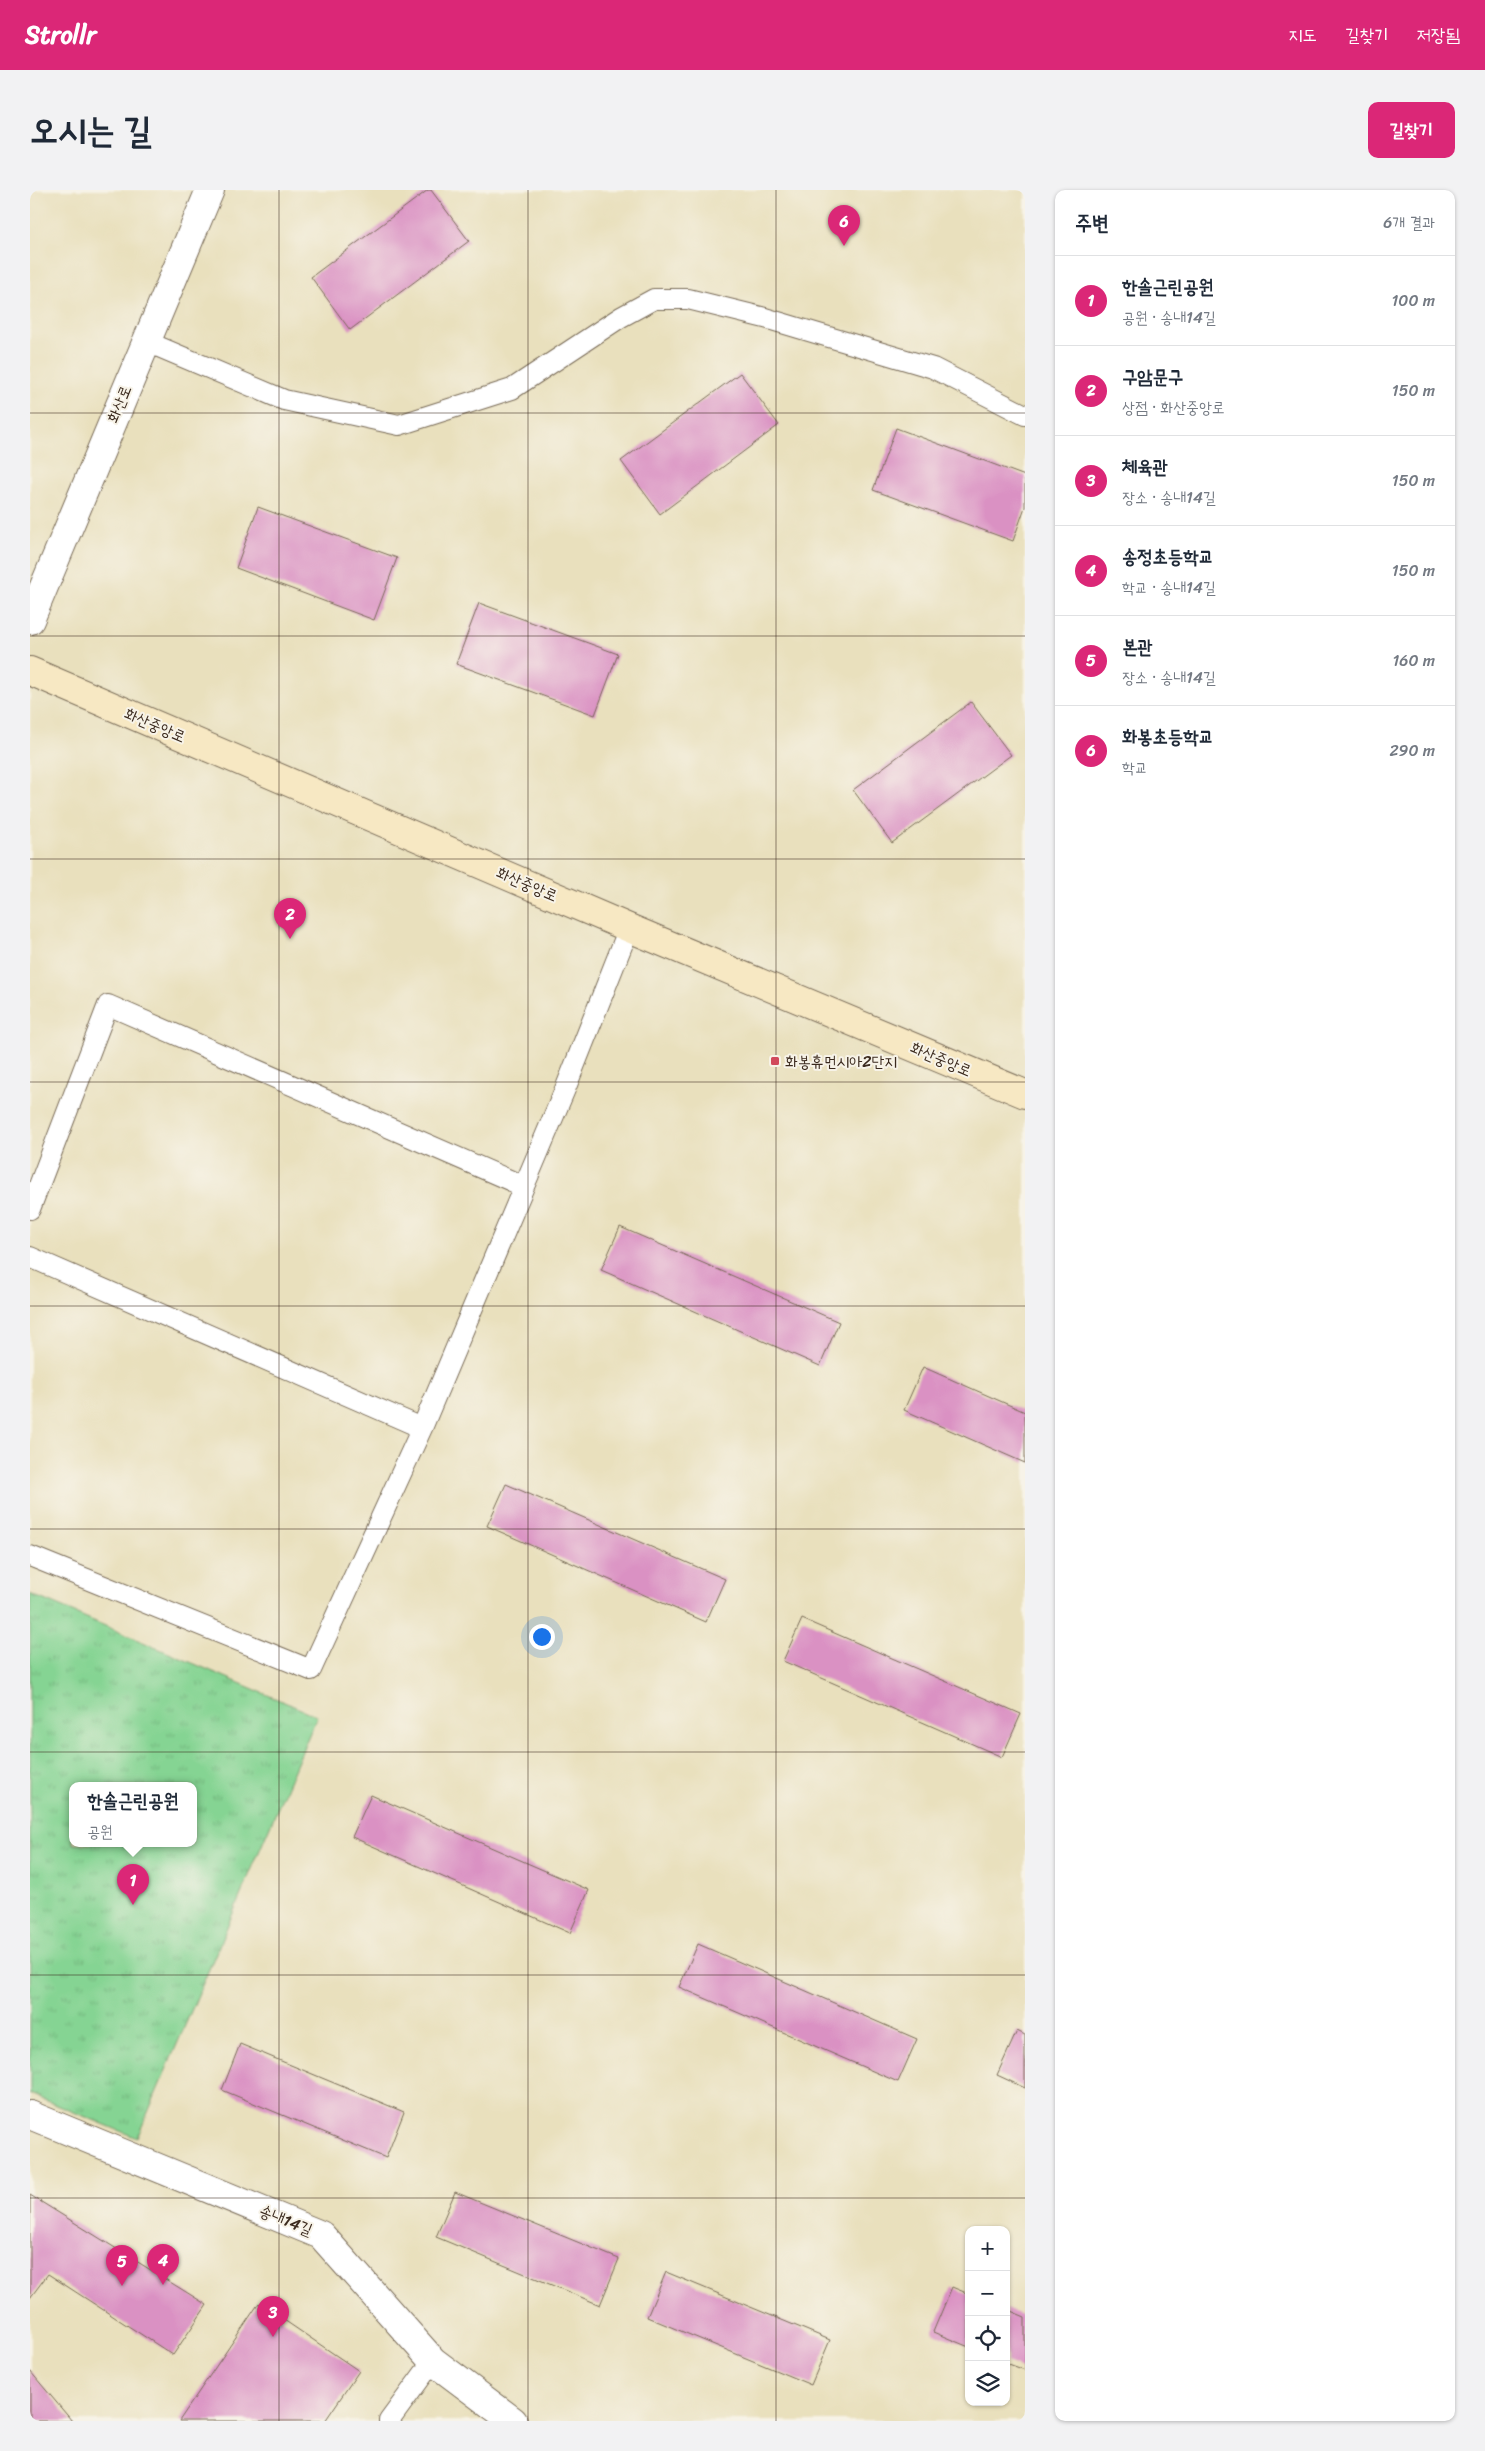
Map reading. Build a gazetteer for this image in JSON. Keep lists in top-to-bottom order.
{
  "streets": {
    "main road": ["화산중앙로"],
    "street": ["화산로", "송내14길"]
  },
  "places": {
    "transit": ["화봉휴먼시아2단지"]
  },
  "page": {
    "header": "Strollr",
    "nav": ["지도", "길찾기", "저장됨"],
    "title": "오시는 길",
    "buttons": "길찾기",
    "heading": ["주변", "6개 결과"],
    "pins": [
      "6",
      "2",
      "1",
      "4",
      "5",
      "3"
    ],
    "list": [
      {
        "mark": "1",
        "name": "한솔근린공원",
        "note": "공원 · 송내14길",
        "value": "100 m"
      },
      {
        "mark": "2",
        "name": "구암문구",
        "note": "상점 · 화산중앙로",
        "value": "150 m"
      },
      {
        "mark": "3",
        "name": "체육관",
        "note": "장소 · 송내14길",
        "value": "150 m"
      },
      {
        "mark": "4",
        "name": "송정초등학교",
        "note": "학교 · 송내14길",
        "value": "150 m"
      },
      {
        "mark": "5",
        "name": "본관",
        "note": "장소 · 송내14길",
        "value": "160 m"
      },
      {
        "mark": "6",
        "name": "화봉초등학교",
        "note": "학교",
        "value": "290 m"
      }
    ],
    "popup": ["한솔근린공원", "공원"],
    "map_buttons": ["+", "−"]
  }
}
